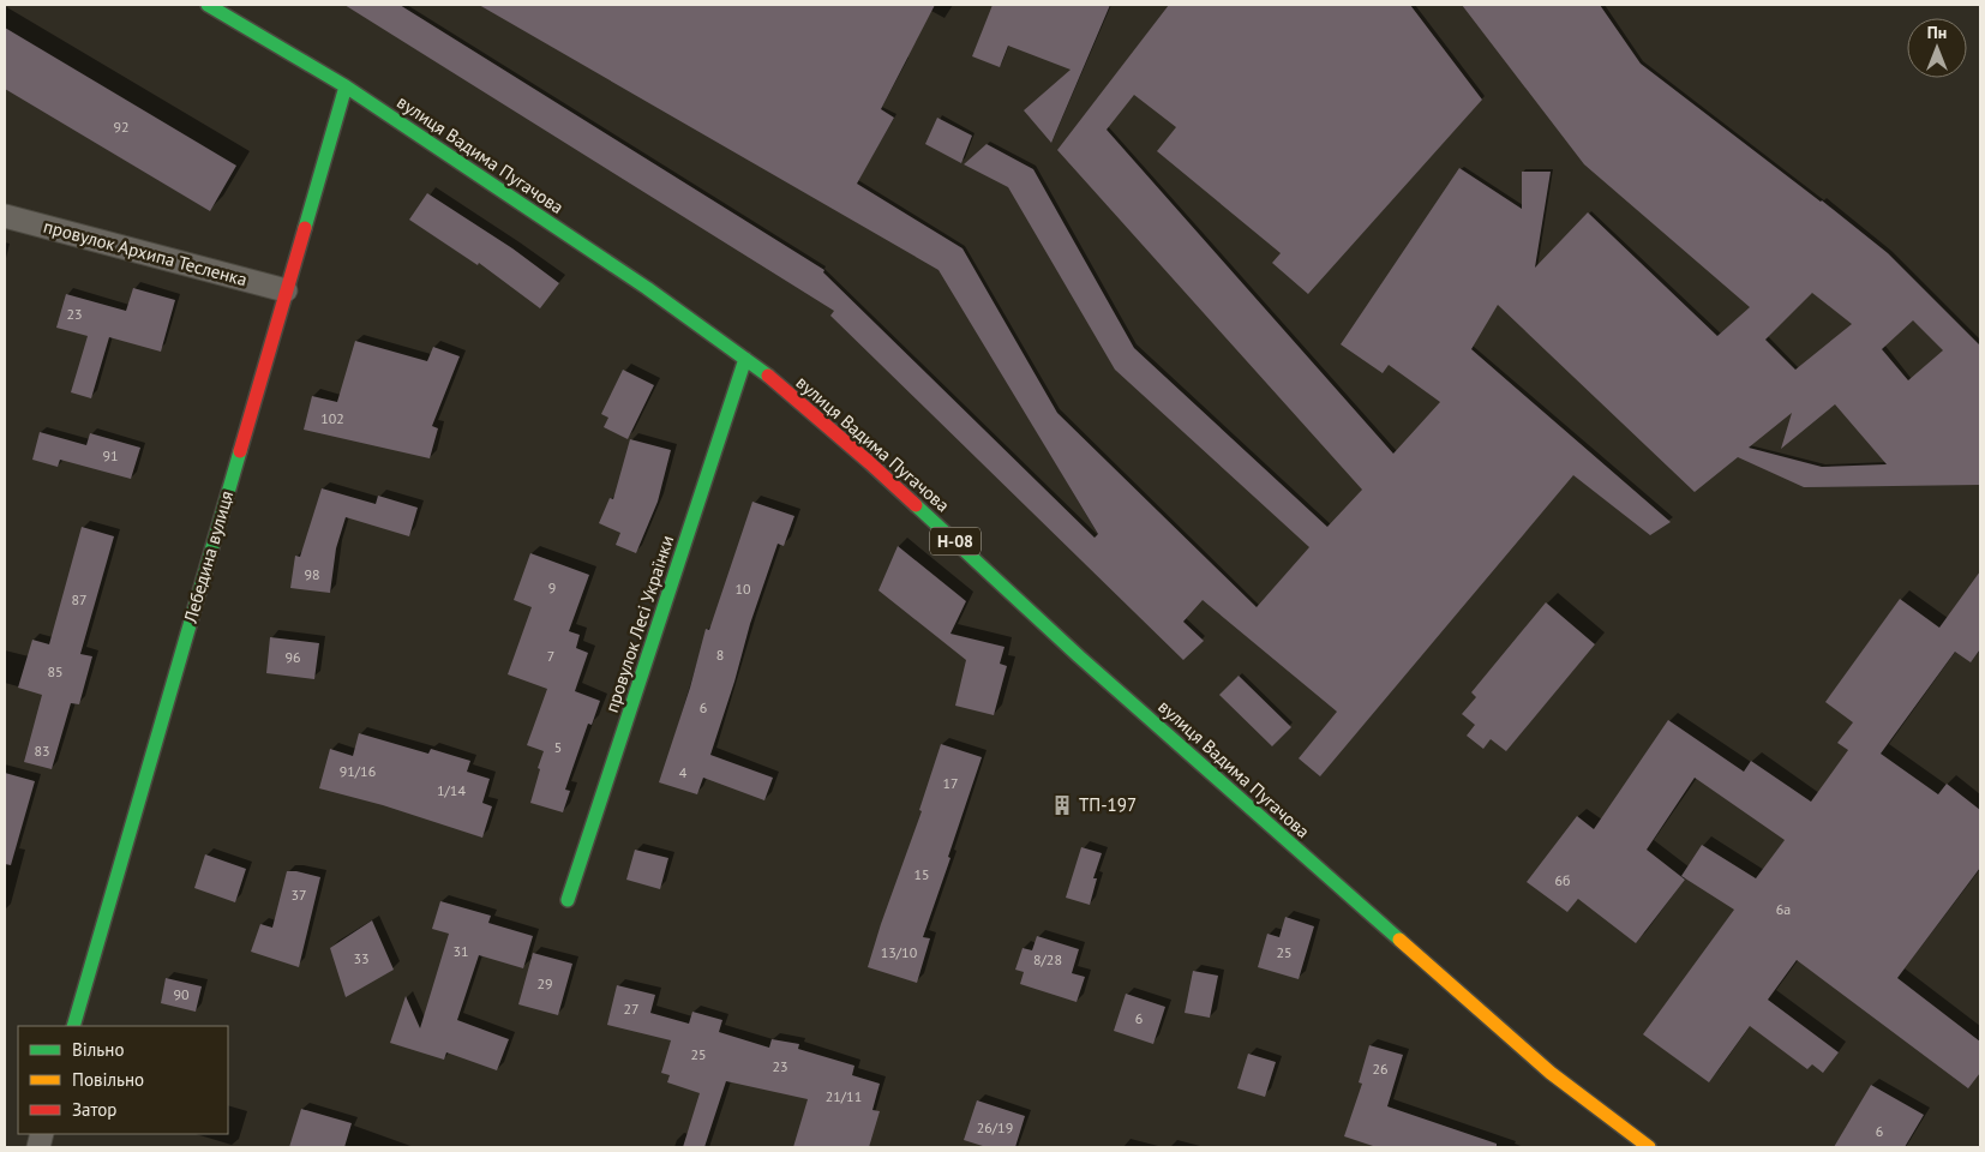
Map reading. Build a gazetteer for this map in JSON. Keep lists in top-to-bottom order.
{
  "streets": {
    "main road": [
      "вулиця Вадима Пугачова",
      "Н-08",
      "Лебедина вулиця",
      "провулок Лесі Українки"
    ],
    "street": ["провулок Архипа Тесленка"]
  },
  "crossings": [
    ["вулиця Вадима Пугачова", "Лебедина вулиця"],
    ["вулиця Вадима Пугачова", "провулок Лесі Українки"],
    ["провулок Архипа Тесленка", "Лебедина вулиця"]
  ],
  "places": {
    "building": ["ТП-197"]
  },
  "house_numbers": [
    "92",
    "23",
    "102",
    "91",
    "98",
    "9",
    "10",
    "87",
    "8",
    "7",
    "96",
    "85",
    "6",
    "5",
    "83",
    "91/16",
    "4",
    "17",
    "1/14",
    "15",
    "6б",
    "37",
    "6а",
    "31",
    "13/10",
    "25",
    "33",
    "8/28",
    "29",
    "90",
    "27",
    "6",
    "25",
    "23",
    "26",
    "21/11",
    "26/19",
    "6"
  ],
  "legend": ["Вільно", "Повільно", "Затор"],
  "north": "top"
}
